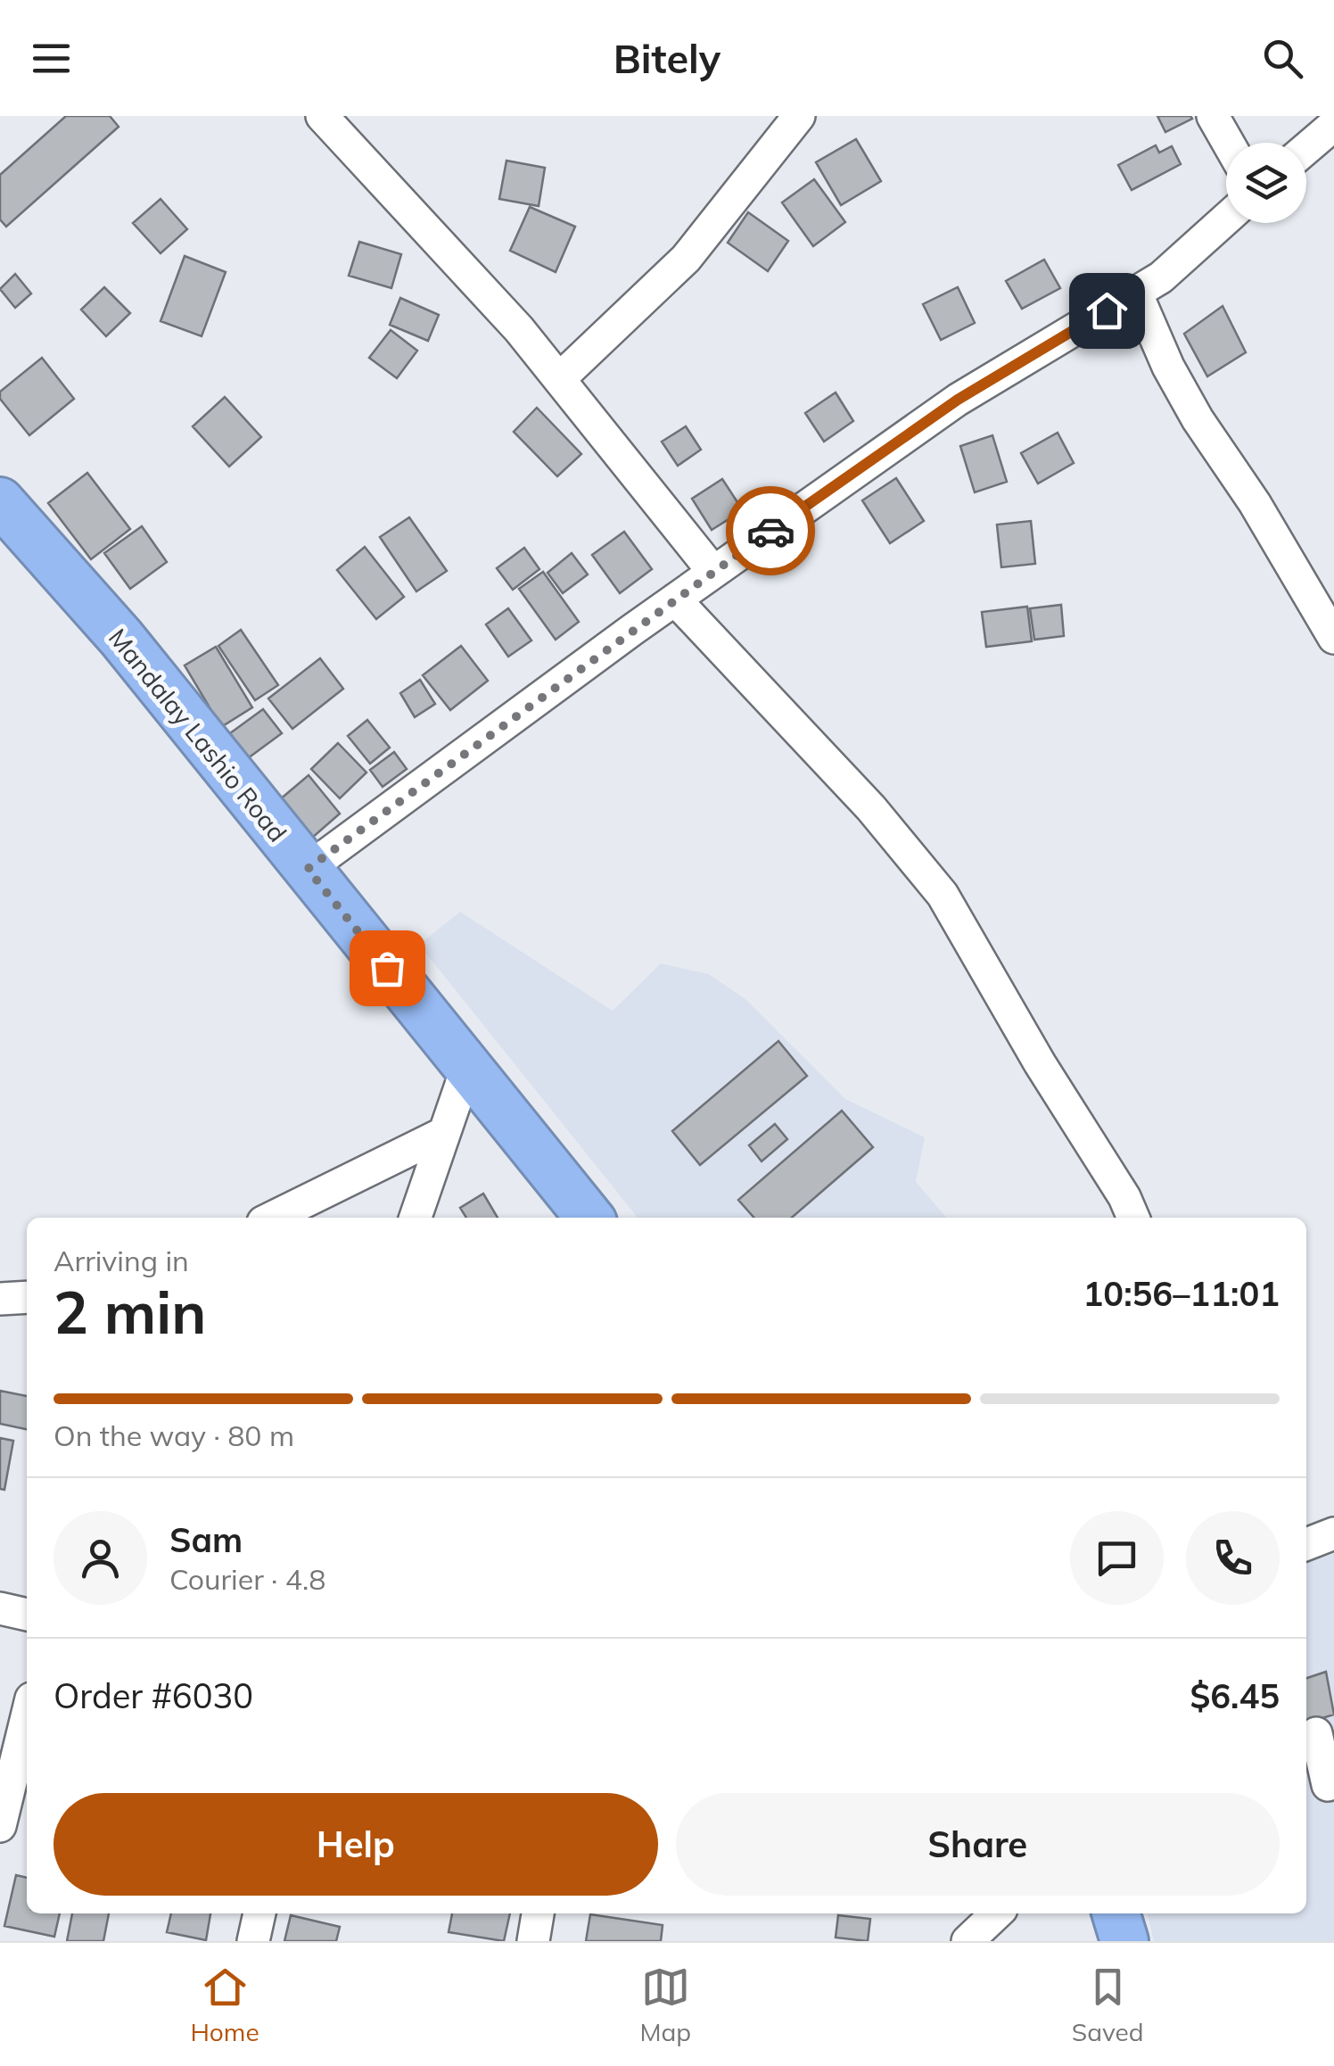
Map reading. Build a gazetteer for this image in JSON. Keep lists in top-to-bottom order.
{
  "streets": {
    "highway": ["Mandalay Lashio Road"]
  },
  "page": {
    "header": "Bitely",
    "heading": ["2 min", "Arriving in", "10:56–11:01"],
    "panel": [
      "Sam",
      "Courier · 4.8",
      "Order #6030",
      "$6.45"
    ],
    "bar": "On the way · 80 m",
    "buttons": ["Help", "Share"],
    "tabs": ["Home", "Map", "Saved"]
  }
}
